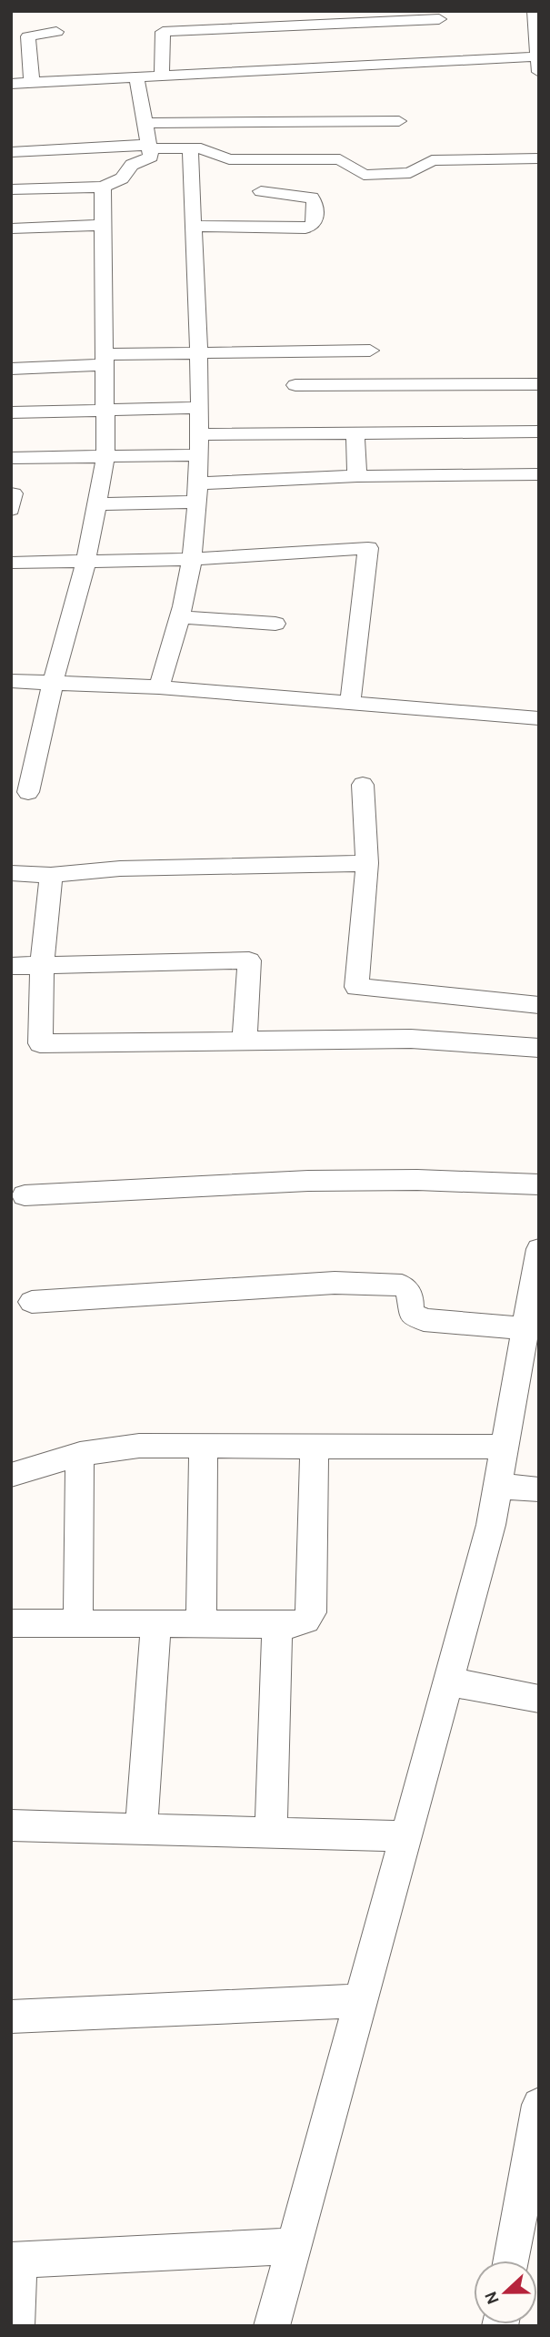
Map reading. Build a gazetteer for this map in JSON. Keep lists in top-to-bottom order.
{
  "north": "left"
}
